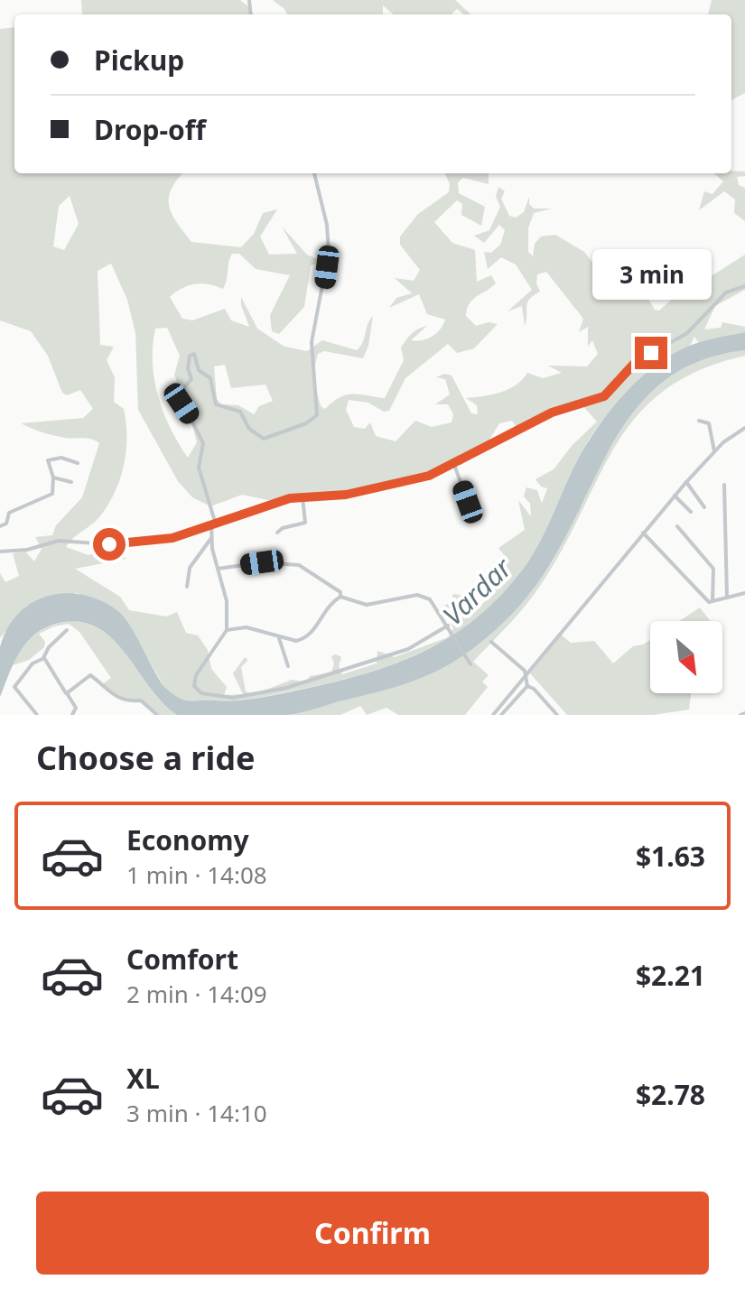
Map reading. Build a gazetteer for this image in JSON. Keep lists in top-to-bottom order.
{
  "water": ["Vardar"],
  "north": "bottom right",
  "page": {
    "banner": ["Pickup", "Drop-off"],
    "bubble": "3 min",
    "heading": "Choose a ride",
    "list": [
      {
        "name": "Economy",
        "note": "1 min · 14:08",
        "value": "$1.63"
      },
      {
        "name": "Comfort",
        "note": "2 min · 14:09",
        "value": "$2.21"
      },
      {
        "name": "XL",
        "note": "3 min · 14:10",
        "value": "$2.78"
      }
    ],
    "buttons": "Confirm"
  }
}
